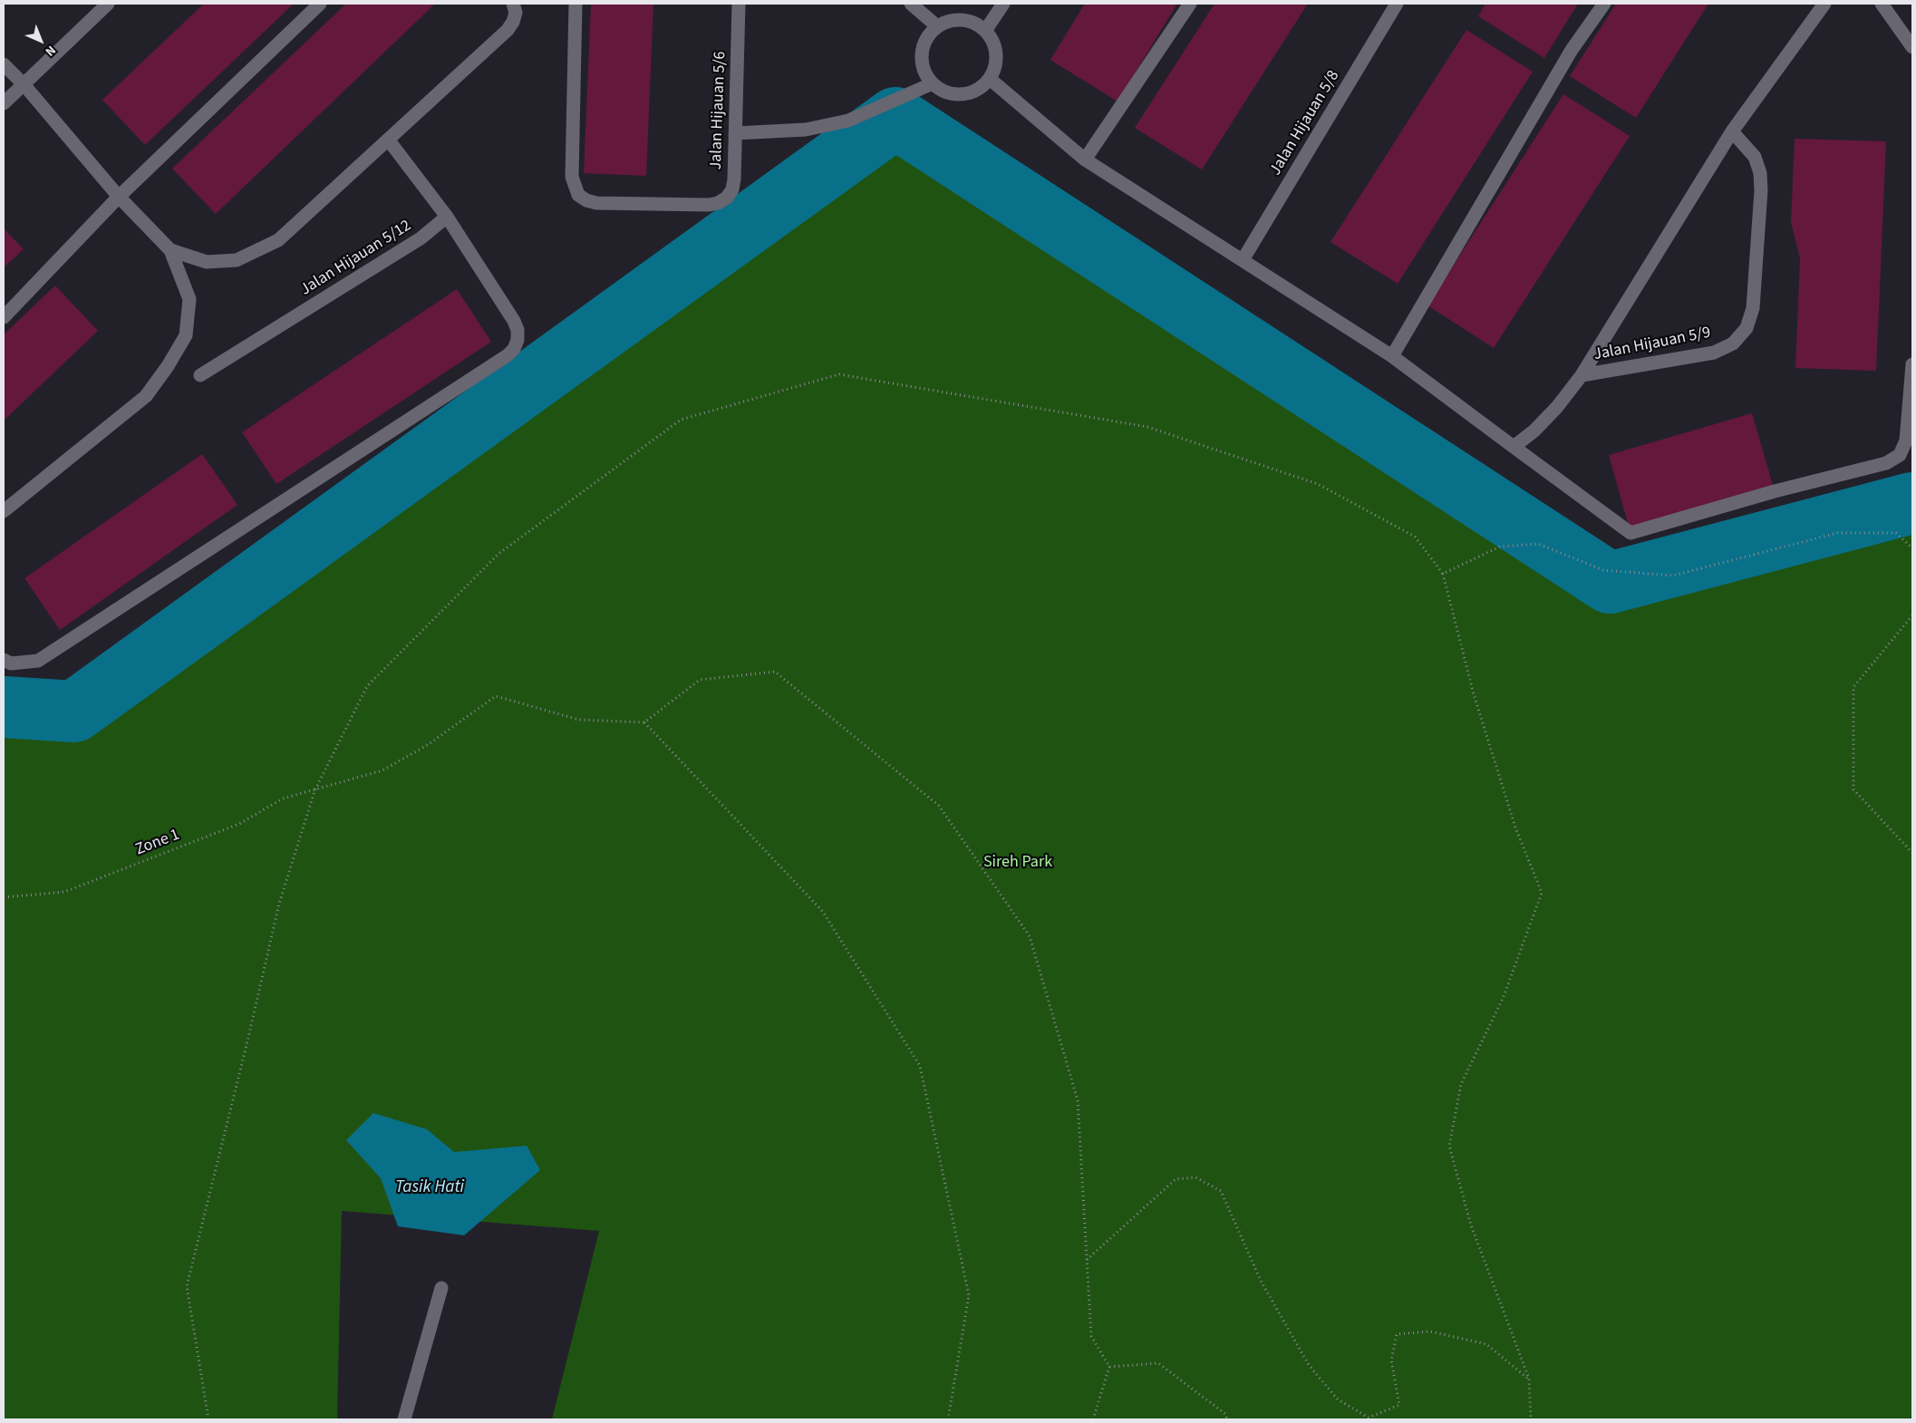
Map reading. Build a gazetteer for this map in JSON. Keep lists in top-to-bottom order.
{
  "streets": {
    "street": [
      "Jalan Hijauan 5/6",
      "Jalan Hijauan 5/8",
      "Jalan Hijauan 5/12",
      "Jalan Hijauan 5/9"
    ],
    "path": ["Zone 1"]
  },
  "water": ["Tasik Hati"],
  "parks": ["Sireh Park"],
  "north": "bottom right"
}
